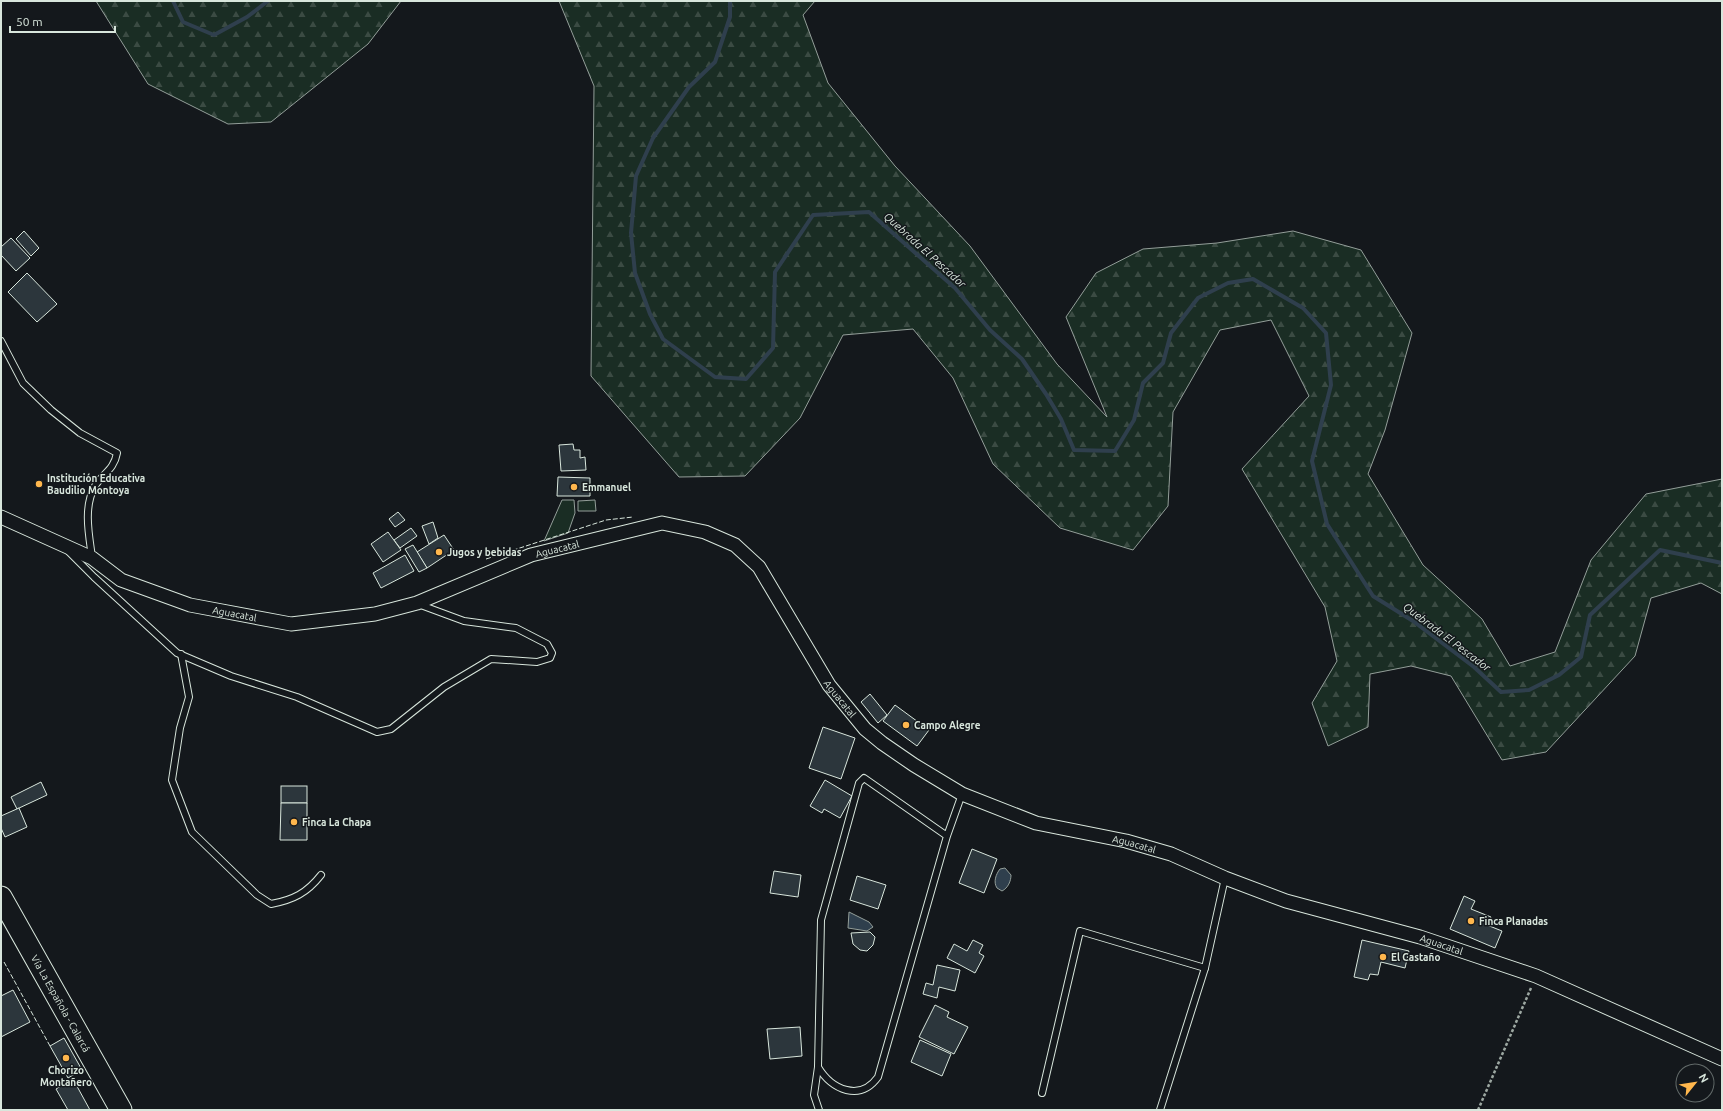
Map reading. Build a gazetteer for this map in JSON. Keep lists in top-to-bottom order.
{
  "streets": {
    "highway": ["Vía La Española - Calarcá"],
    "street": ["Aguacatal"]
  },
  "water": ["Quebrada El Pescador"],
  "places": [
    "Institución Educativa Baudilio Montoya",
    "Emmanuel",
    "Jugos y bebidas",
    "Campo Alegre",
    "Finca La Chapa",
    "Finca Planadas",
    "El Castaño",
    "Chorizo Montañero"
  ],
  "scale_bar": "50 m",
  "north": "top right"
}
